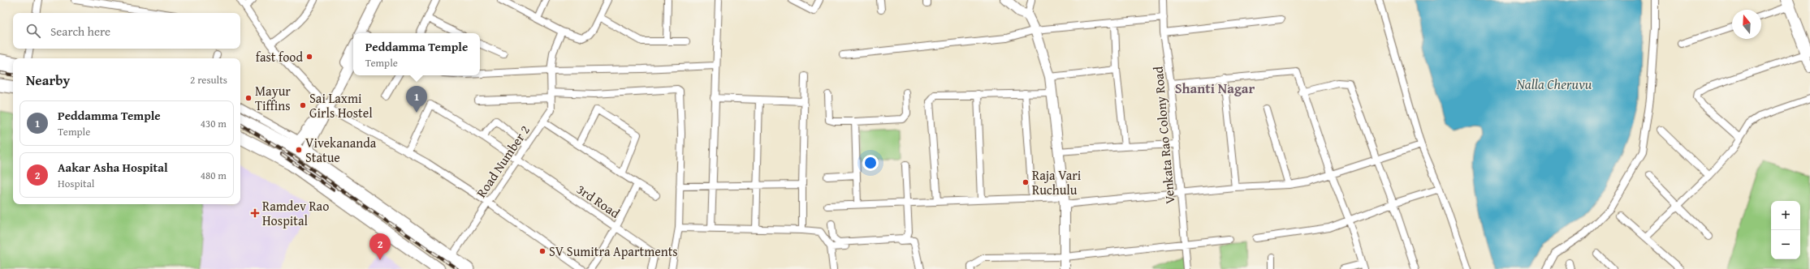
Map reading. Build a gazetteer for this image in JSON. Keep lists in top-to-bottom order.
{
  "streets": {
    "street": ["Venkata Rao Colony Road", "Road Number 2", "3rd Road"]
  },
  "crossings": [
    ["Road Number 2", "3rd Road"]
  ],
  "districts": ["Shanti Nagar"],
  "water": ["Nalla Cheruvu"],
  "places": {
    "other": [
      "fast food",
      "Mayur Tiffins",
      "Sai Laxmi Girls Hostel",
      "Vivekananda Statue",
      "Raja Vari Ruchulu",
      "SV Sumitra Apartments"
    ],
    "health": ["Ramdev Rao Hospital"]
  },
  "north": "top",
  "page": {
    "search": "Search here",
    "popup": ["Peddamma Temple", "Temple"],
    "heading": ["Nearby", "2 results"],
    "pins": ["1", "2"],
    "list": [
      {
        "mark": "1",
        "name": "Peddamma Temple",
        "note": "Temple",
        "value": "430 m"
      },
      {
        "mark": "2",
        "name": "Aakar Asha Hospital",
        "note": "Hospital",
        "value": "480 m"
      }
    ],
    "map_buttons": ["+", "−"]
  }
}
